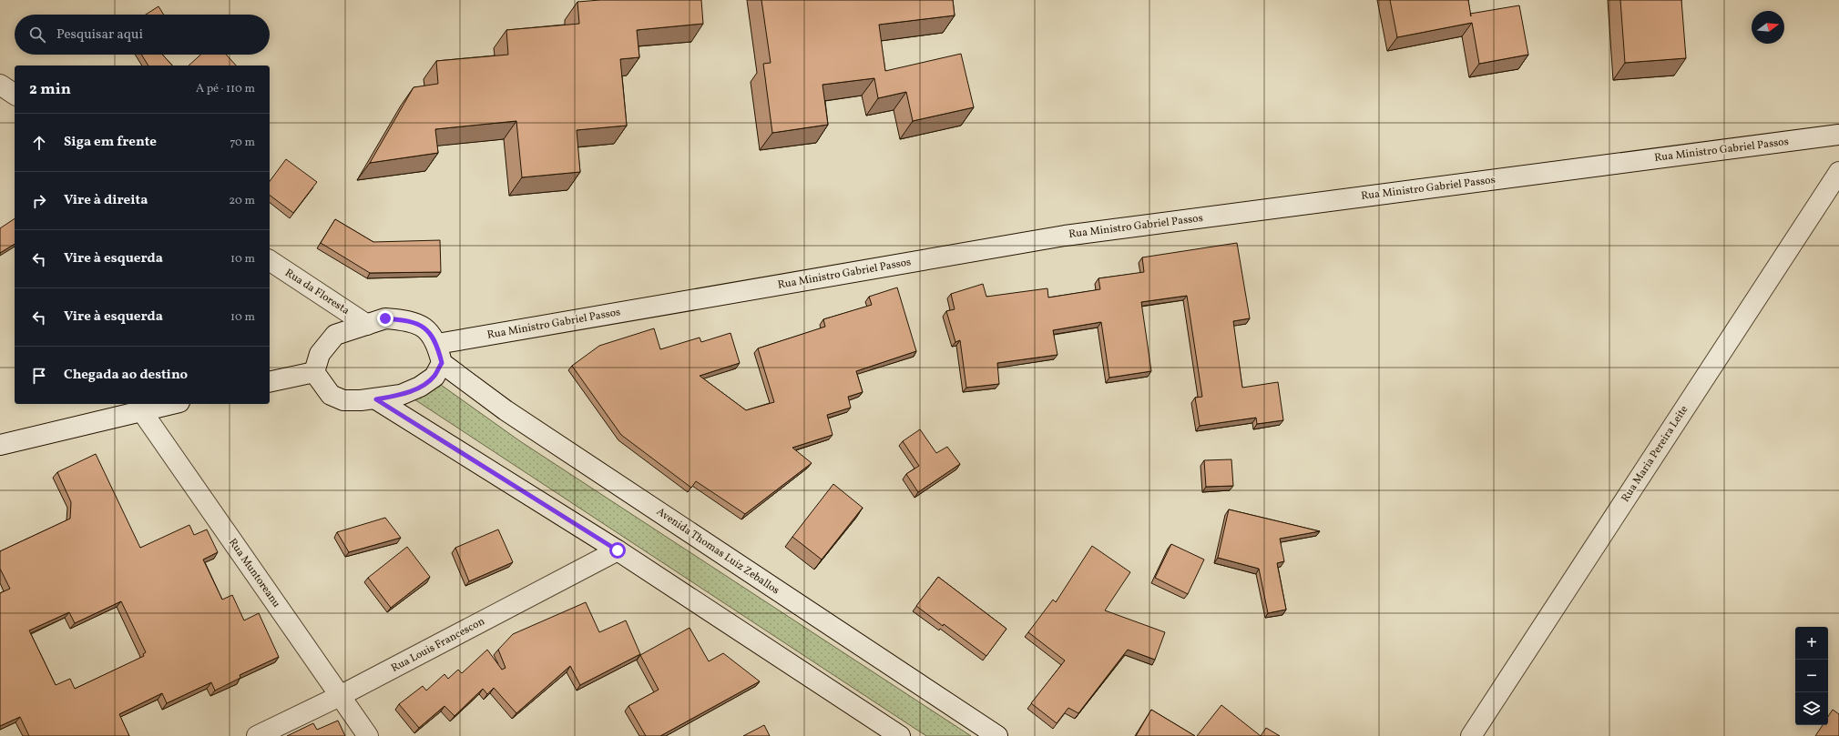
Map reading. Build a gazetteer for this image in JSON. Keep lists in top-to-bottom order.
{
  "streets": {
    "main road": [
      "Rua Ministro Gabriel Passos",
      "Rua da Floresta",
      "Rua Maria Pereira Leite",
      "Avenida Thomas Luiz Zeballos",
      "Rua Muntoreanu",
      "Rua Louis Francescon"
    ]
  },
  "crossings": [
    ["Rua Ministro Gabriel Passos", "Rua da Floresta"],
    ["Rua Ministro Gabriel Passos", "Avenida Thomas Luiz Zeballos"],
    ["Rua da Floresta", "Avenida Thomas Luiz Zeballos"],
    ["Rua Muntoreanu", "Rua Louis Francescon"]
  ],
  "north": "right",
  "page": {
    "search": "Pesquisar aqui",
    "heading": ["2 min", "A pé · 110 m"],
    "list": [
      ["Siga em frente", "70 m"],
      ["Vire à direita", "20 m"],
      ["Vire à esquerda", "10 m"],
      ["Vire à esquerda", "10 m"],
      "Chegada ao destino"
    ],
    "map_buttons": ["+", "−"]
  }
}
